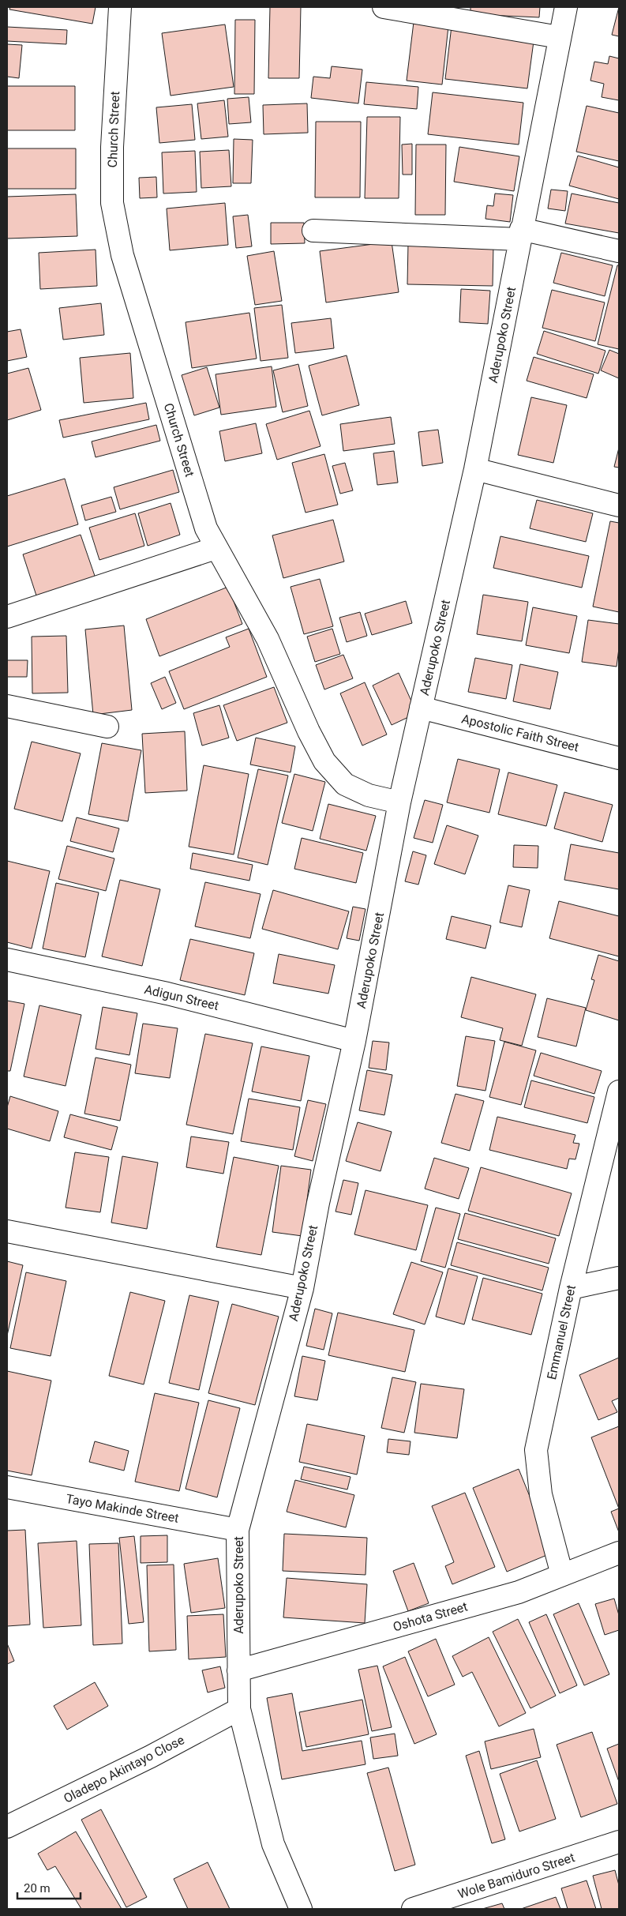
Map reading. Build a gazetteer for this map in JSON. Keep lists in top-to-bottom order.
{
  "streets": {
    "street": [
      "Church Street",
      "Aderupoko Street",
      "Apostolic Faith Street",
      "Adigun Street",
      "Emmanuel Street",
      "Tayo Makinde Street",
      "Oshota Street",
      "Oladepo Akintayo Close",
      "Wole Bamiduro Street"
    ]
  },
  "crossings": [
    ["Church Street", "Aderupoko Street"],
    ["Aderupoko Street", "Apostolic Faith Street"],
    ["Aderupoko Street", "Adigun Street"],
    ["Aderupoko Street", "Tayo Makinde Street"],
    ["Aderupoko Street", "Oshota Street"],
    ["Aderupoko Street", "Oladepo Akintayo Close"],
    ["Emmanuel Street", "Oshota Street"]
  ],
  "scale_bar": "20 m"
}
